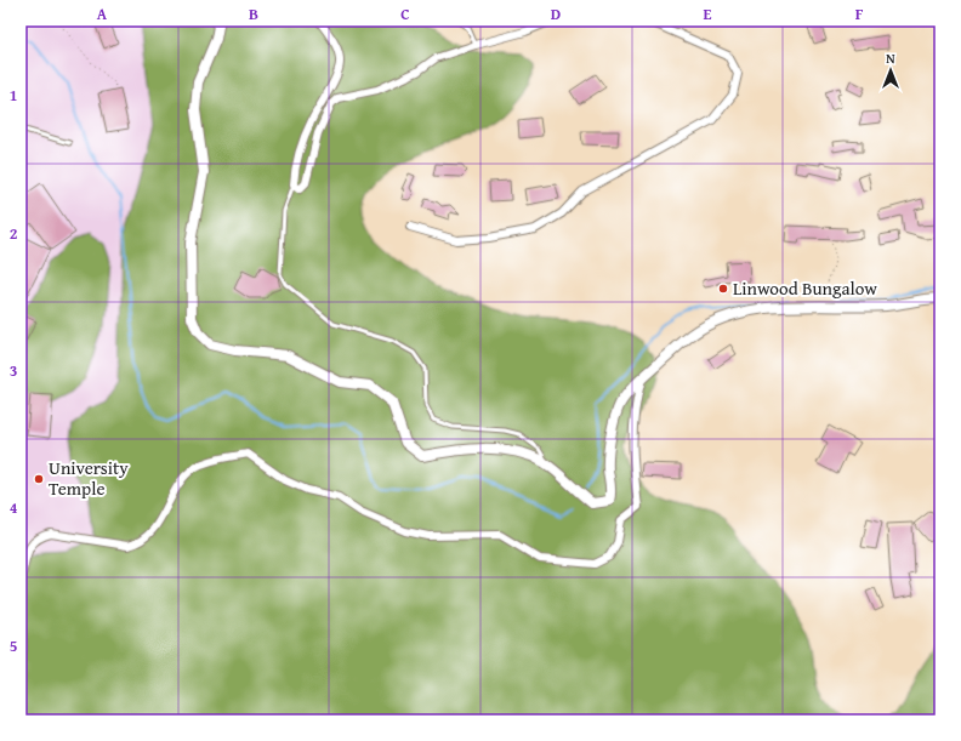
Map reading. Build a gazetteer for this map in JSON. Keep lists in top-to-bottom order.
{
  "places": ["Linwood Bungalow", "University Temple"],
  "north": "top",
  "grid": {
    "columns": [
      "A",
      "B",
      "C",
      "D",
      "E",
      "F"
    ],
    "rows": [
      "1",
      "2",
      "3",
      "4",
      "5"
    ]
  }
}
